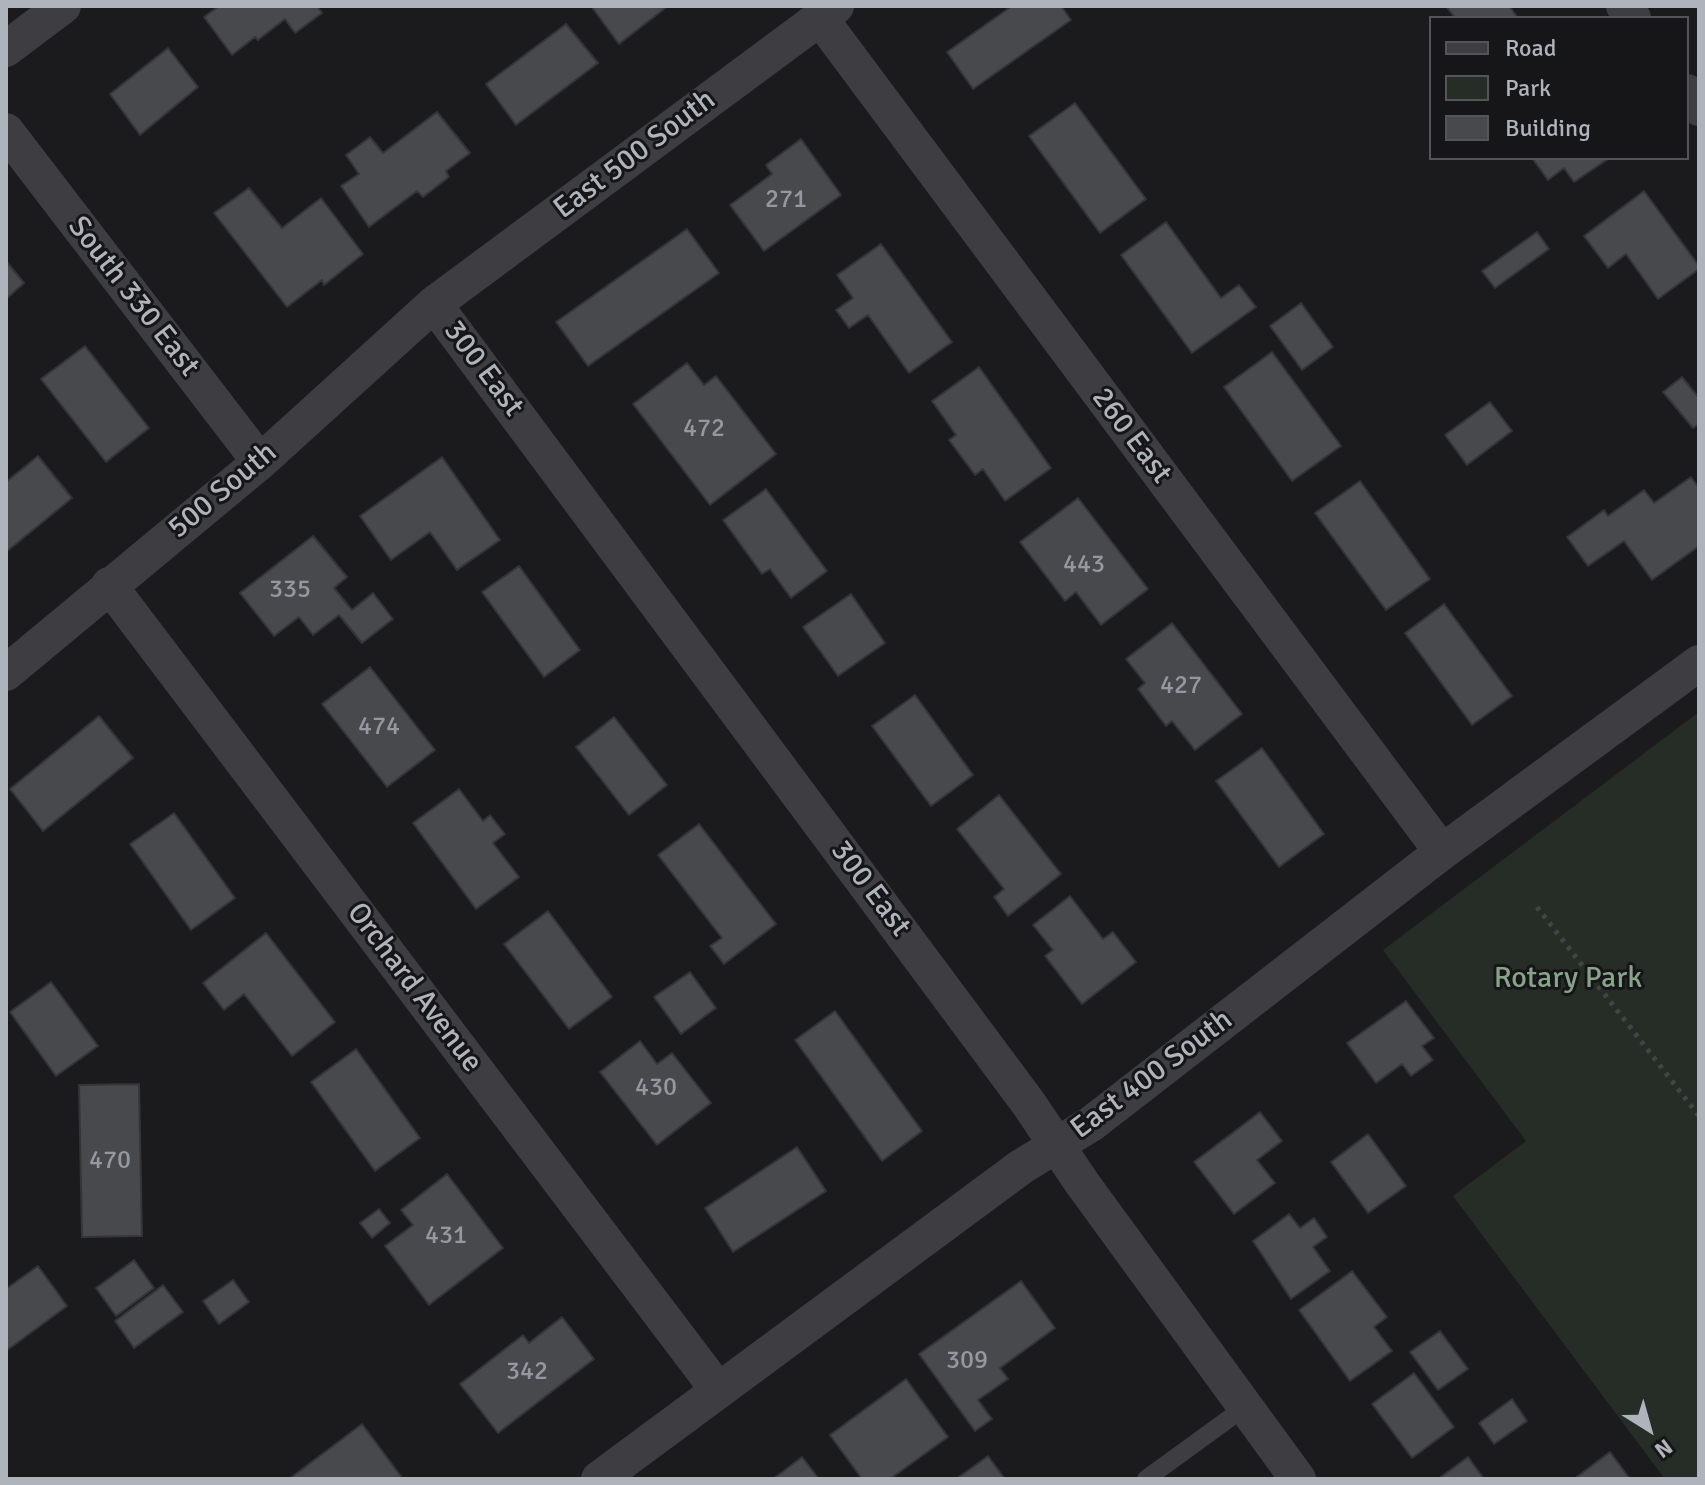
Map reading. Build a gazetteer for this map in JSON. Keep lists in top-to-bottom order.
{
  "streets": {
    "street": [
      "East 500 South",
      "South 330 East",
      "300 East",
      "260 East",
      "500 South",
      "Orchard Avenue",
      "East 400 South"
    ]
  },
  "crossings": [
    ["East 500 South", "300 East"],
    ["East 500 South", "260 East"],
    ["East 500 South", "500 South"],
    ["South 330 East", "500 South"],
    ["300 East", "500 South"],
    ["300 East", "East 400 South"],
    ["260 East", "East 400 South"],
    ["500 South", "Orchard Avenue"],
    ["Orchard Avenue", "East 400 South"]
  ],
  "parks": ["Rotary Park"],
  "house_numbers": [
    "271",
    "472",
    "443",
    "335",
    "427",
    "474",
    "430",
    "470",
    "431",
    "309",
    "342"
  ],
  "legend": ["Road", "Park", "Building"],
  "north": "bottom right"
}
